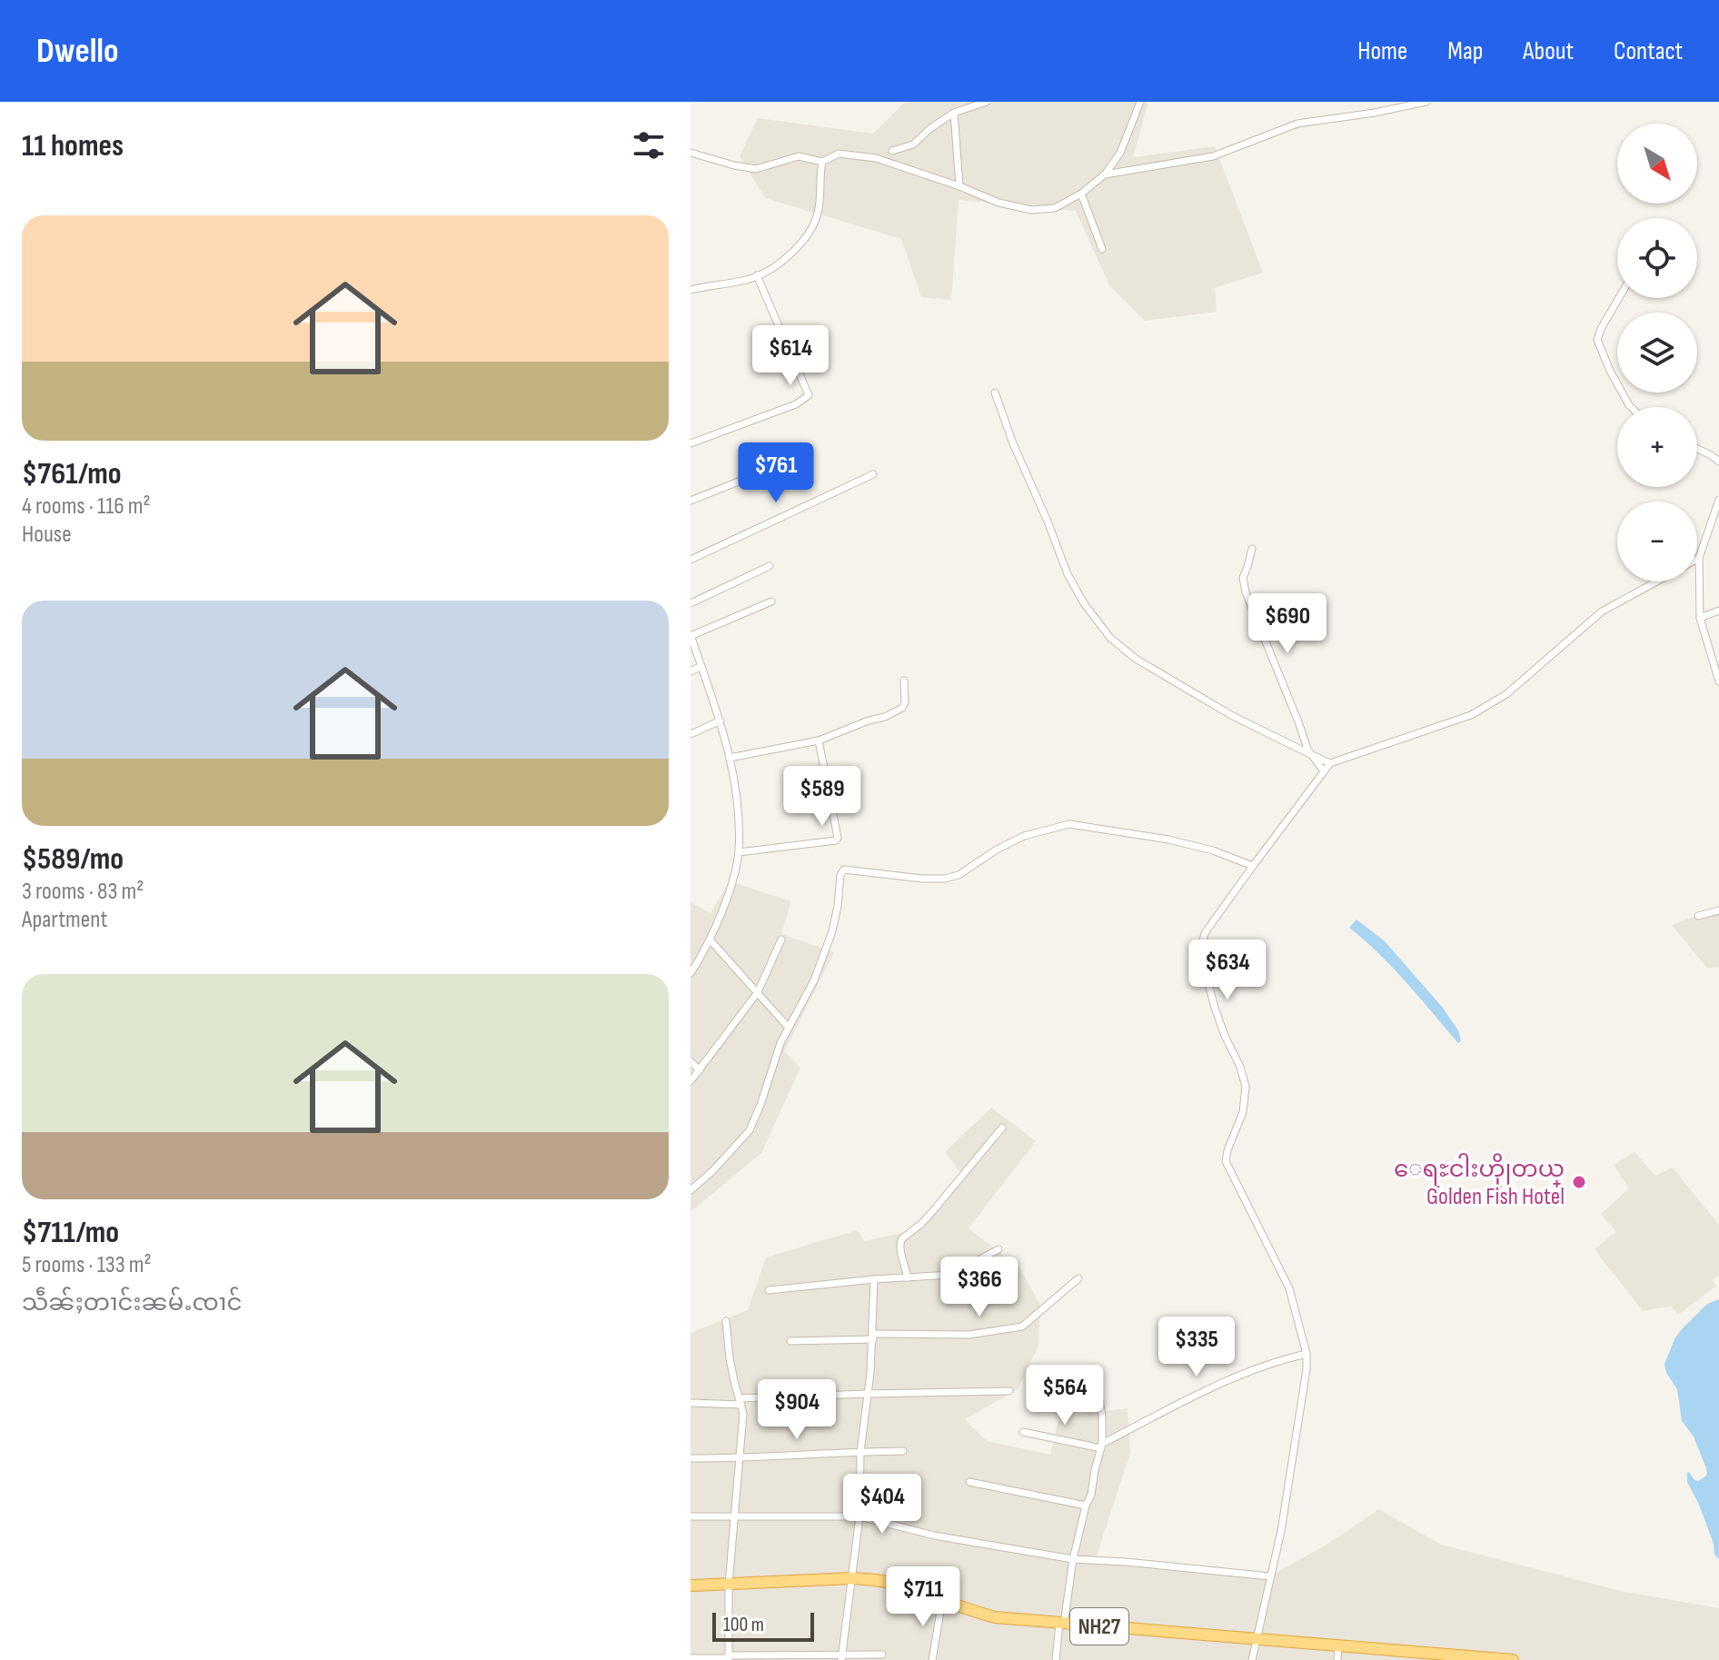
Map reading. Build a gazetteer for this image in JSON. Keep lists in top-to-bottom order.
{
  "streets": {
    "highway": ["NH27"]
  },
  "places": ["ေရႊငါးဟိုုတယ္ Golden Fish Hotel"],
  "scale_bar": "100 m",
  "north": "bottom right",
  "page": {
    "header": "Dwello",
    "nav": [
      "Home",
      "Map",
      "About",
      "Contact"
    ],
    "heading": "11 homes",
    "map_buttons": ["+", "−"],
    "list": [
      {
        "name": "$761/mo",
        "note": "4 rooms · 116 m² · House"
      },
      {
        "name": "$589/mo",
        "note": "3 rooms · 83 m² · Apartment"
      },
      {
        "name": "$711/mo",
        "note": "5 rooms · 133 m² · သဵၼ်ႈတၢင်းၼမ်ႉၸၢင်"
      }
    ],
    "price": [
      "$614",
      "$761",
      "$690",
      "$589",
      "$634",
      "$366",
      "$335",
      "$564",
      "$904",
      "$404",
      "$711"
    ],
    "scale": "100 m"
  }
}
